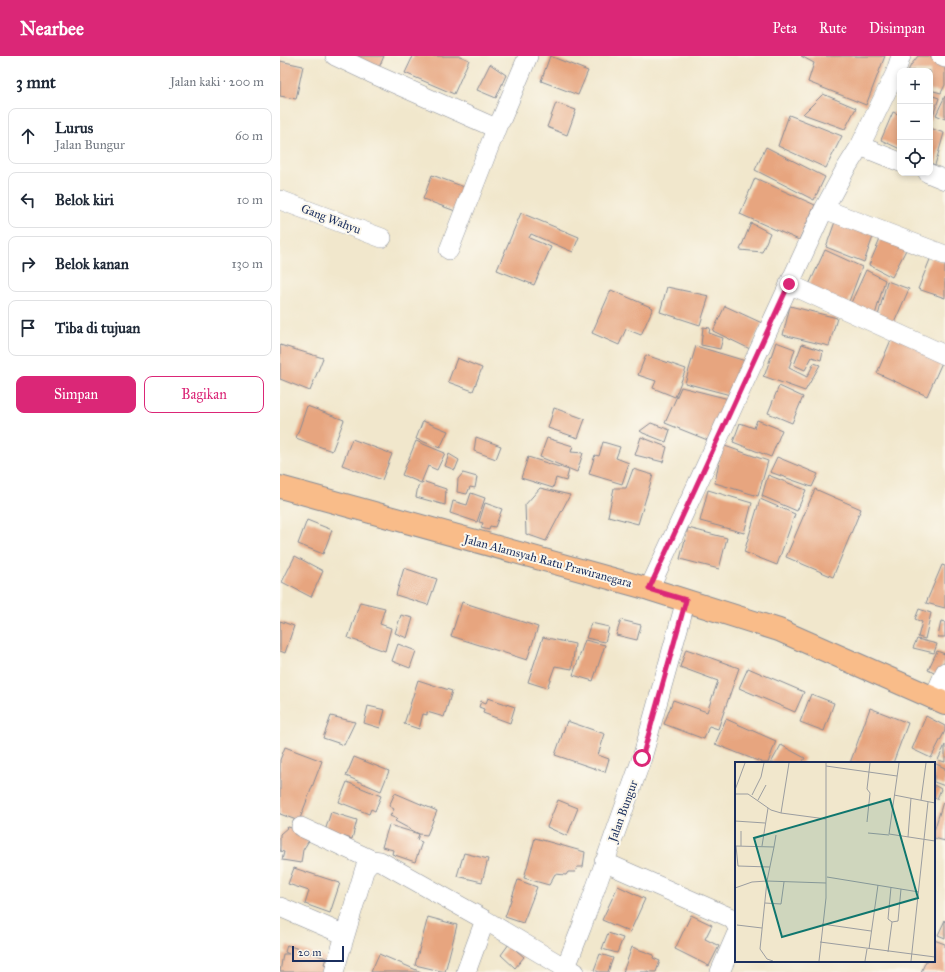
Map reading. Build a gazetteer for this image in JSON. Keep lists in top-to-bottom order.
{
  "streets": {
    "main road": ["Jalan Alamsyah Ratu Prawiranegara"],
    "street": ["Gang Wahyu", "Jalan Bungur"]
  },
  "crossings": [
    ["Jalan Alamsyah Ratu Prawiranegara", "Jalan Bungur"]
  ],
  "scale_bar": "20 m",
  "page": {
    "header": "Nearbee",
    "nav": ["Peta", "Rute", "Disimpan"],
    "heading": ["3 mnt", "Jalan kaki · 200 m"],
    "map_buttons": ["+", "−"],
    "list": [
      ["Lurus", "Jalan Bungur", "60 m"],
      ["Belok kiri", "10 m"],
      ["Belok kanan", "130 m"],
      "Tiba di tujuan"
    ],
    "buttons": ["Simpan", "Bagikan"],
    "scale": "20 m"
  }
}
